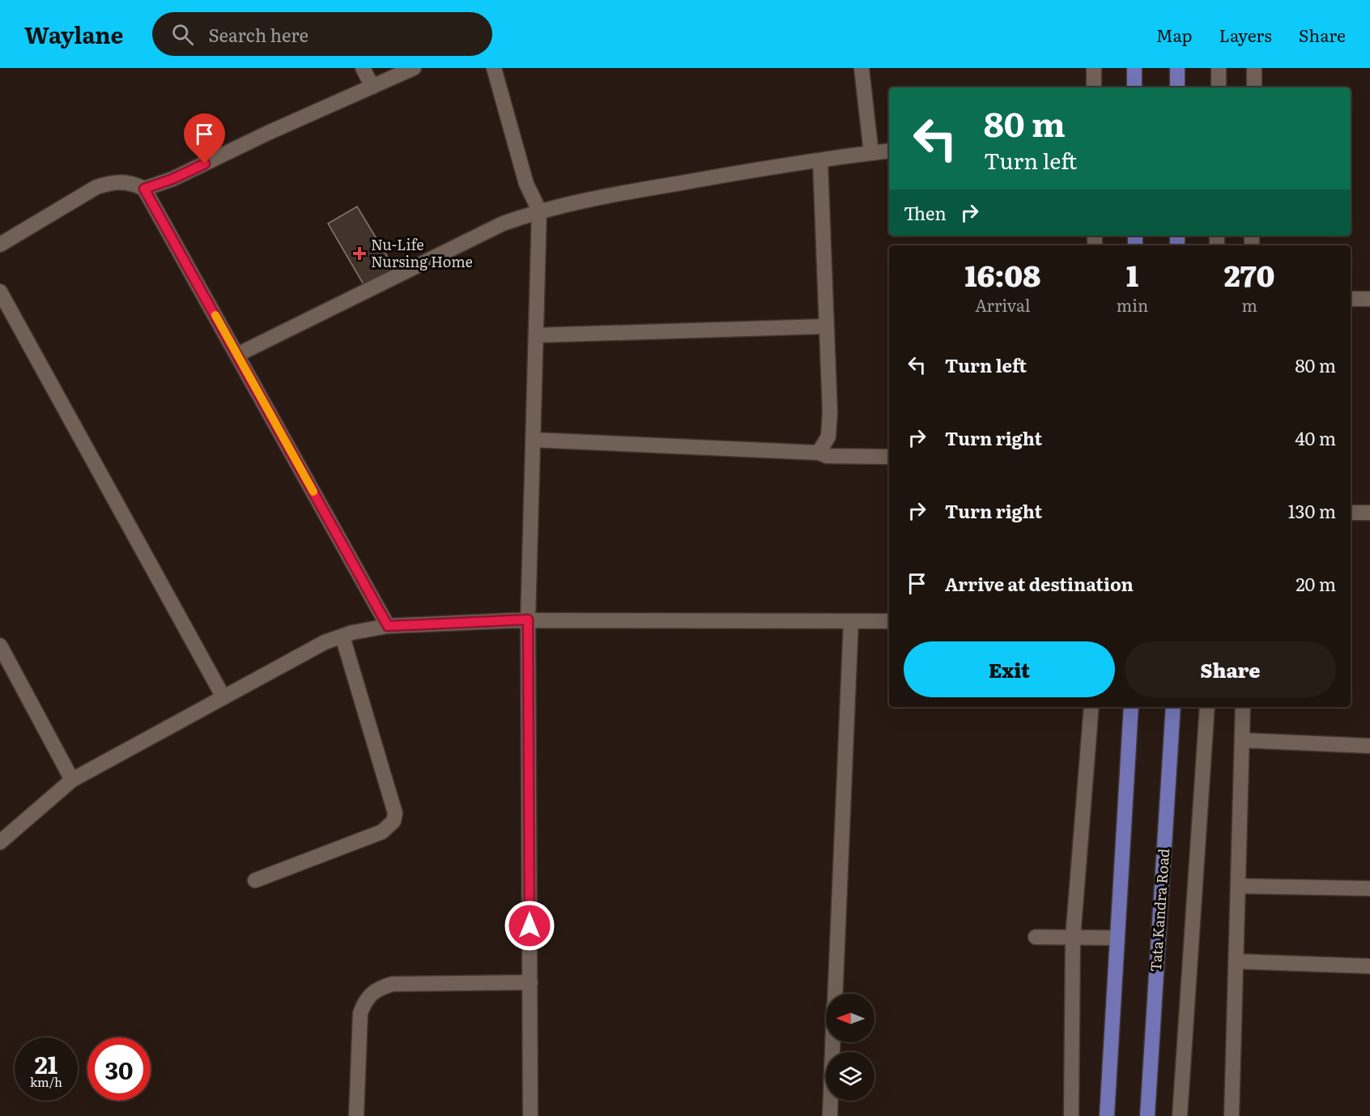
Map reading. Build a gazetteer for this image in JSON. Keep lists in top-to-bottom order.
{
  "streets": {
    "main road": ["Tata Kandra Road"]
  },
  "places": {
    "health": ["Nu-Life Nursing Home"]
  },
  "north": "left",
  "page": {
    "header": "Waylane",
    "search": "Search here",
    "nav": ["Map", "Layers", "Share"],
    "turn": ["80 m", "Turn left"],
    "then": "Then",
    "eta": [
      "16:08",
      "Arrival",
      "1",
      "min",
      "270",
      "m"
    ],
    "list": [
      {
        "name": "Turn left",
        "value": "80 m"
      },
      {
        "name": "Turn right",
        "value": "40 m"
      },
      {
        "name": "Turn right",
        "value": "130 m"
      },
      {
        "name": "Arrive at destination",
        "value": "20 m"
      }
    ],
    "buttons": ["Exit", "Share"],
    "speed": "21 km/h",
    "limit": "30"
  }
}
